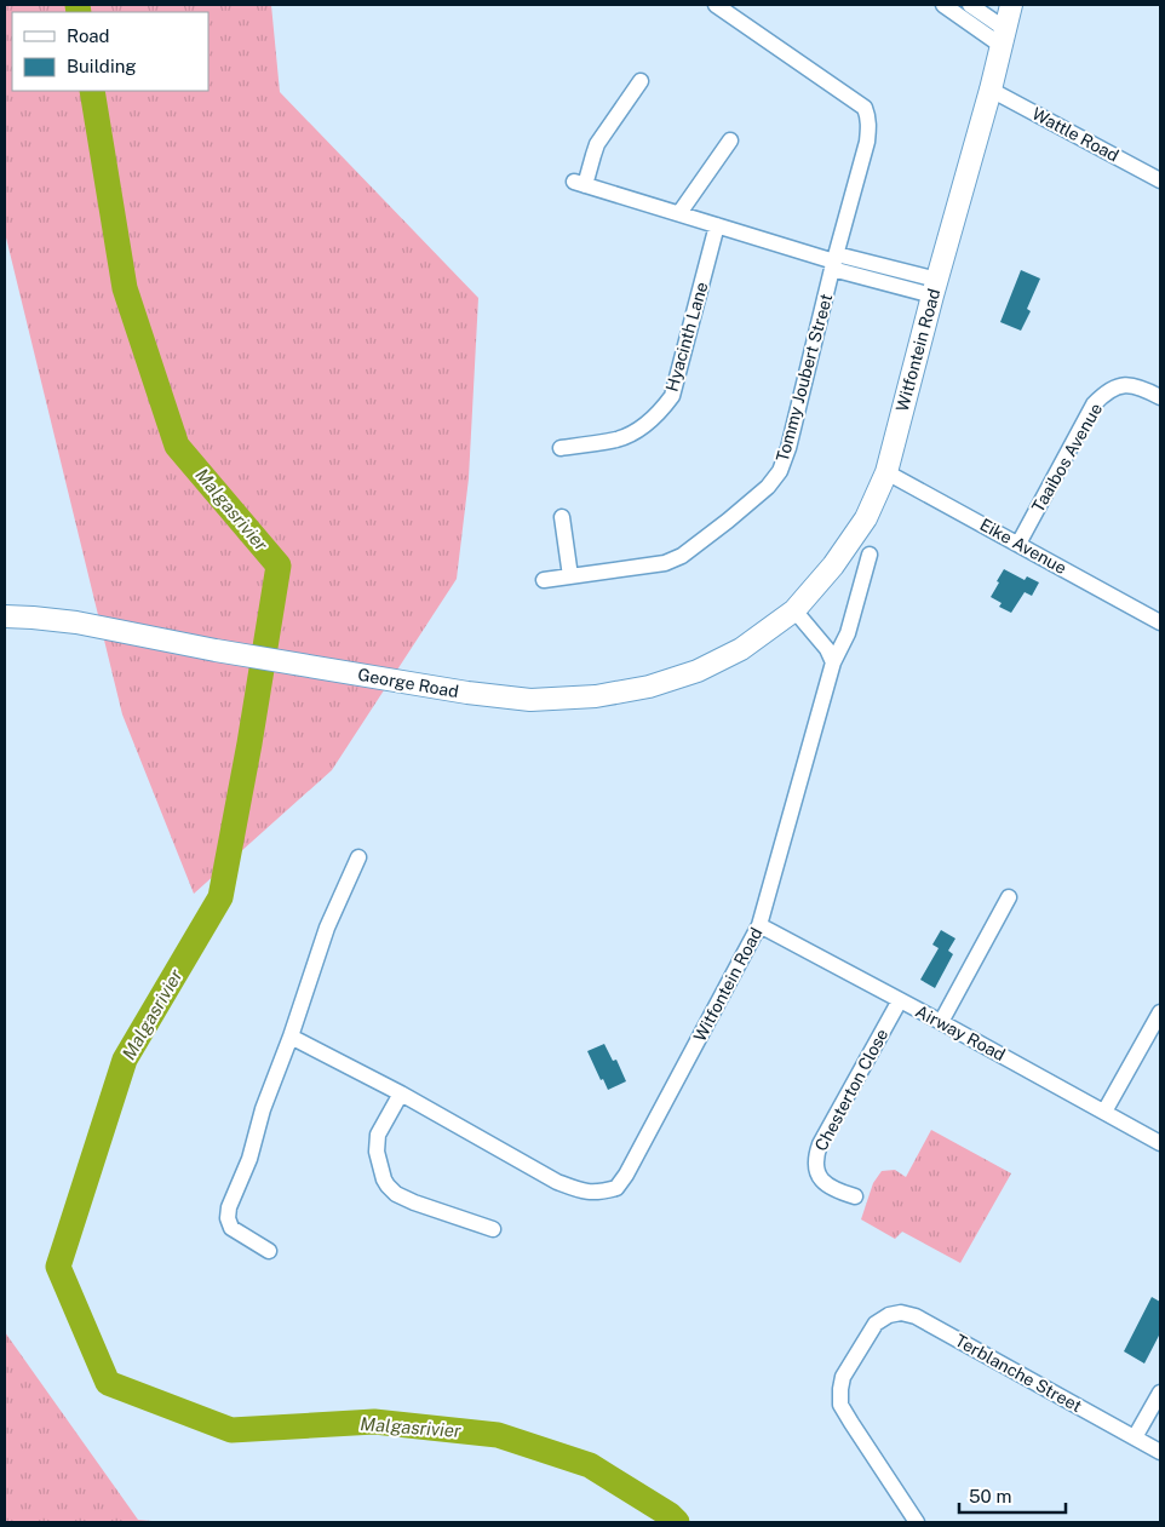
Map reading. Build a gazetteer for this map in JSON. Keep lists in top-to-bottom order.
{
  "streets": {
    "main road": ["Witfontein Road", "George Road"],
    "street": [
      "Wattle Road",
      "Hyacinth Lane",
      "Tommy Joubert Street",
      "Taaibos Avenue",
      "Eike Avenue",
      "Airway Road",
      "Chesterton Close",
      "Terblanche Street"
    ]
  },
  "crossings": [
    ["Wattle Road", "Witfontein Road"],
    ["Witfontein Road", "Eike Avenue"],
    ["Witfontein Road", "George Road"],
    ["Witfontein Road", "Airway Road"],
    ["Taaibos Avenue", "Eike Avenue"],
    ["Airway Road", "Chesterton Close"]
  ],
  "water": ["Malgasrivier"],
  "legend": ["Road", "Building"],
  "scale_bar": "50 m"
}
